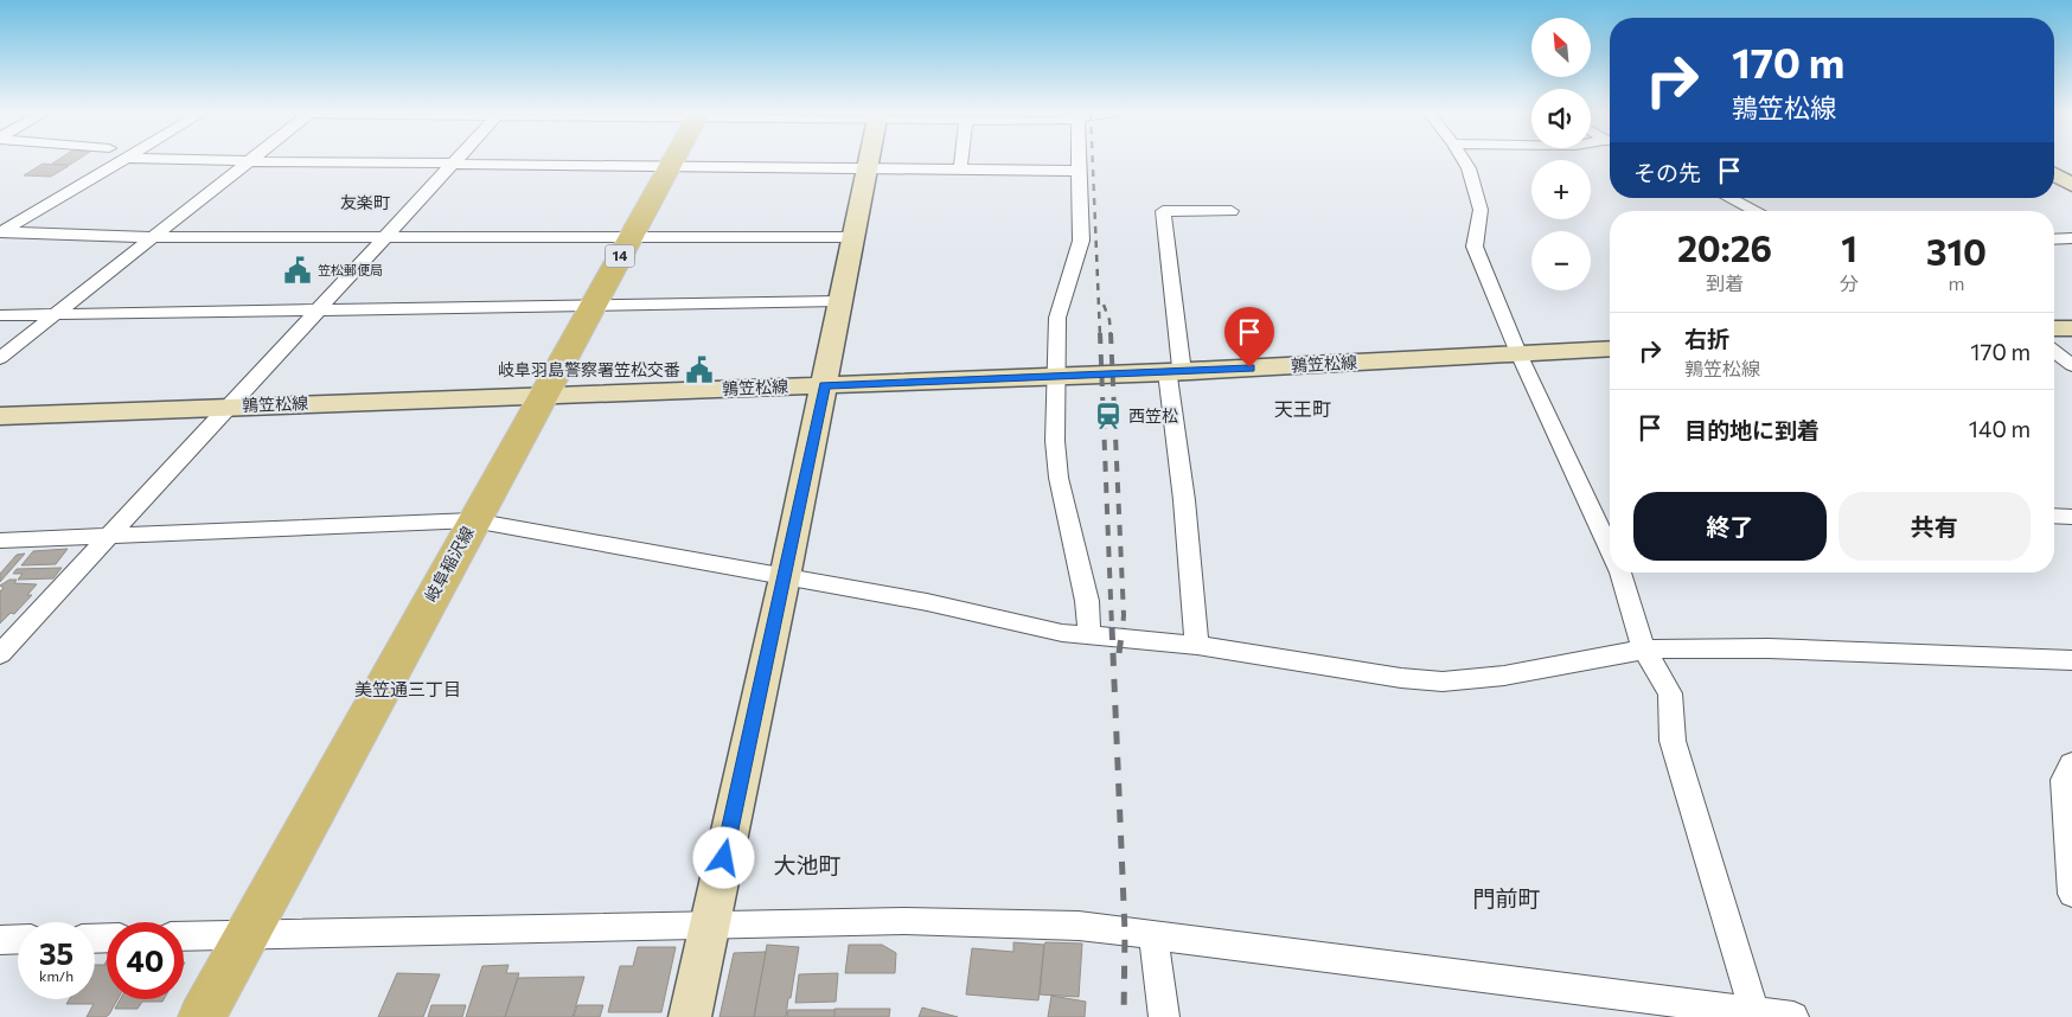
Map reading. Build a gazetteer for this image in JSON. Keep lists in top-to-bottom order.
{
  "streets": {
    "main road": ["14", "鶉笠松線", "岐阜稲沢線"]
  },
  "crossings": [
    ["鶉笠松線", "岐阜稲沢線"]
  ],
  "districts": [
    "友楽町",
    "天王町",
    "美笠通三丁目",
    "大池町",
    "門前町"
  ],
  "places": {
    "public building": ["笠松郵便局", "岐阜羽島警察署笠松交番"],
    "station": ["西笠松"]
  },
  "north": "top left",
  "page": {
    "map_buttons": ["+", "−"],
    "turn": ["170 m", "鶉笠松線"],
    "then": "その先",
    "eta": [
      "20:26",
      "到着",
      "1",
      "分",
      "310",
      "m"
    ],
    "list": [
      {
        "name": "右折",
        "note": "鶉笠松線",
        "value": "170 m"
      },
      {
        "name": "目的地に到着",
        "value": "140 m"
      }
    ],
    "buttons": ["終了", "共有"],
    "speed": "35 km/h",
    "limit": "40"
  }
}
